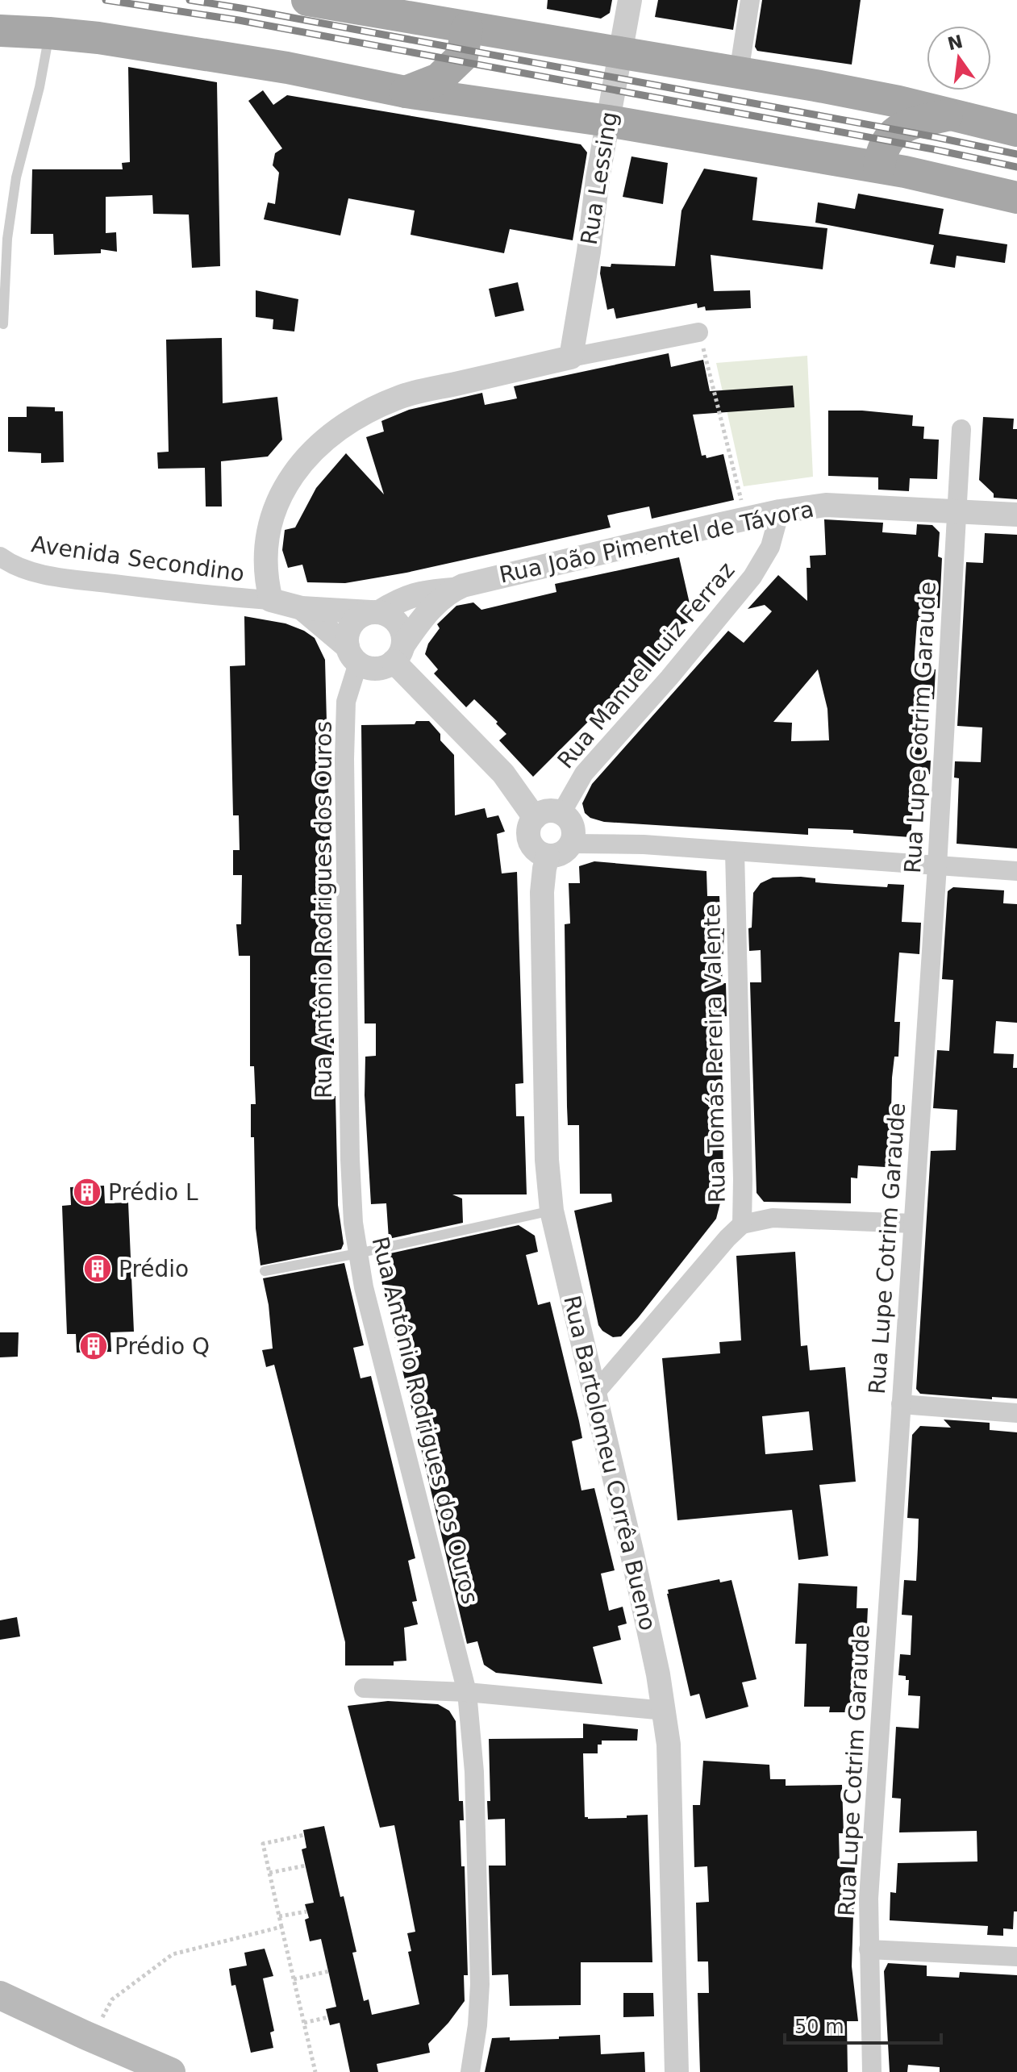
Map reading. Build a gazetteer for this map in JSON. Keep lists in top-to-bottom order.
{
  "streets": {
    "street": [
      "Rua Lessing",
      "Rua João Pimentel de Távora",
      "Avenida Secondino",
      "Rua Manuel Luiz Ferraz",
      "Rua Lupe Cotrim Garaude",
      "Rua Antônio Rodrigues dos Ouros",
      "Rua Tomás Pereira Valente",
      "Rua Bartolomeu Corrêa Bueno"
    ]
  },
  "crossings": [
    ["Rua João Pimentel de Távora", "Rua Manuel Luiz Ferraz"],
    ["Rua João Pimentel de Távora", "Rua Lupe Cotrim Garaude"],
    ["Rua João Pimentel de Távora", "Rua Antônio Rodrigues dos Ouros"],
    ["Rua Manuel Luiz Ferraz", "Rua Bartolomeu Corrêa Bueno"],
    ["Rua Tomás Pereira Valente", "Rua Bartolomeu Corrêa Bueno"]
  ],
  "places": {
    "building": ["Prédio L", "Prédio", "Prédio Q"]
  },
  "scale_bar": "50 m",
  "north": "top"
}
